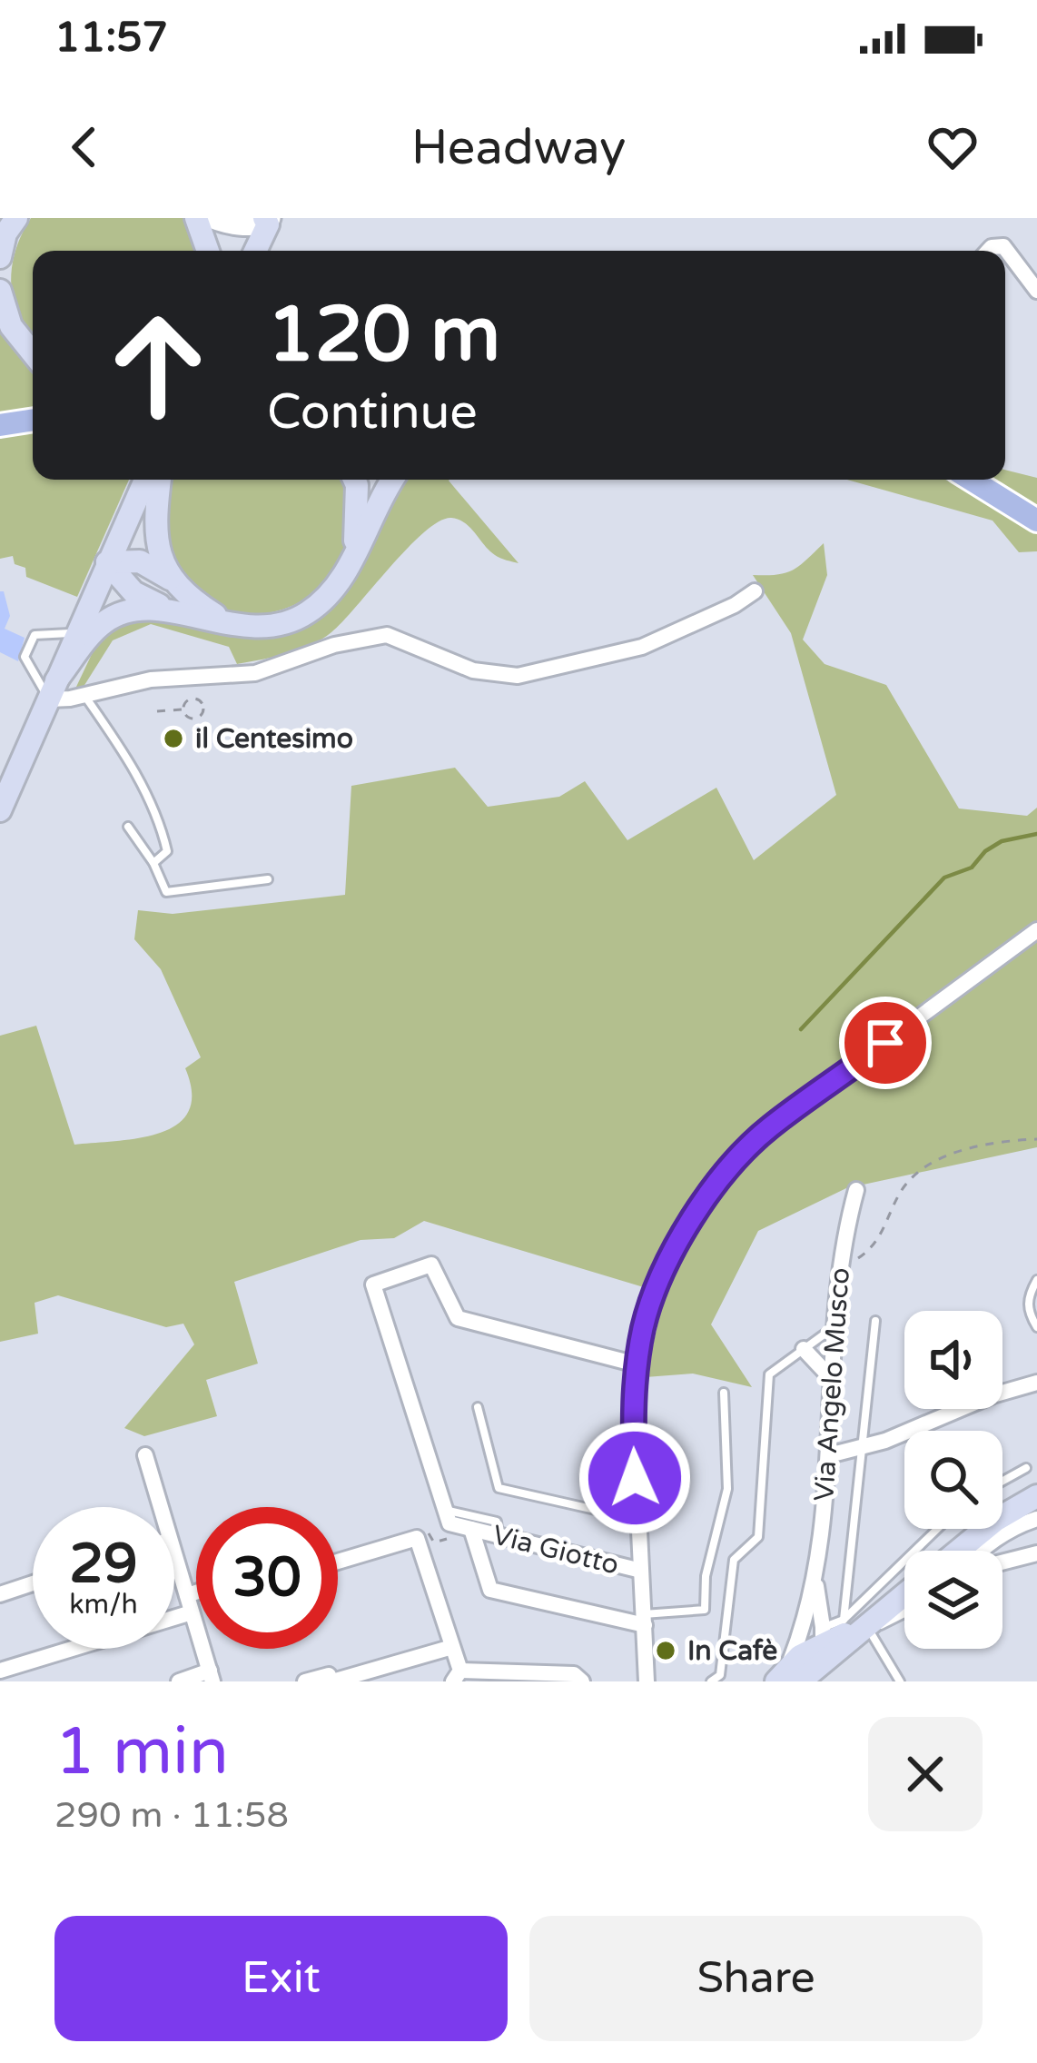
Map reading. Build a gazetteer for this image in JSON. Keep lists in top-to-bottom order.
{
  "streets": {
    "street": ["Via Angelo Musco", "Via Giotto"]
  },
  "places": ["il Centesimo", "In Cafè"],
  "page": {
    "status": "11:57",
    "header": "Headway",
    "turn": ["120 m", "Continue"],
    "speed": "29 km/h",
    "limit": "30",
    "heading": ["1 min", "290 m · 11:58"],
    "buttons": ["Exit", "Share"]
  }
}
